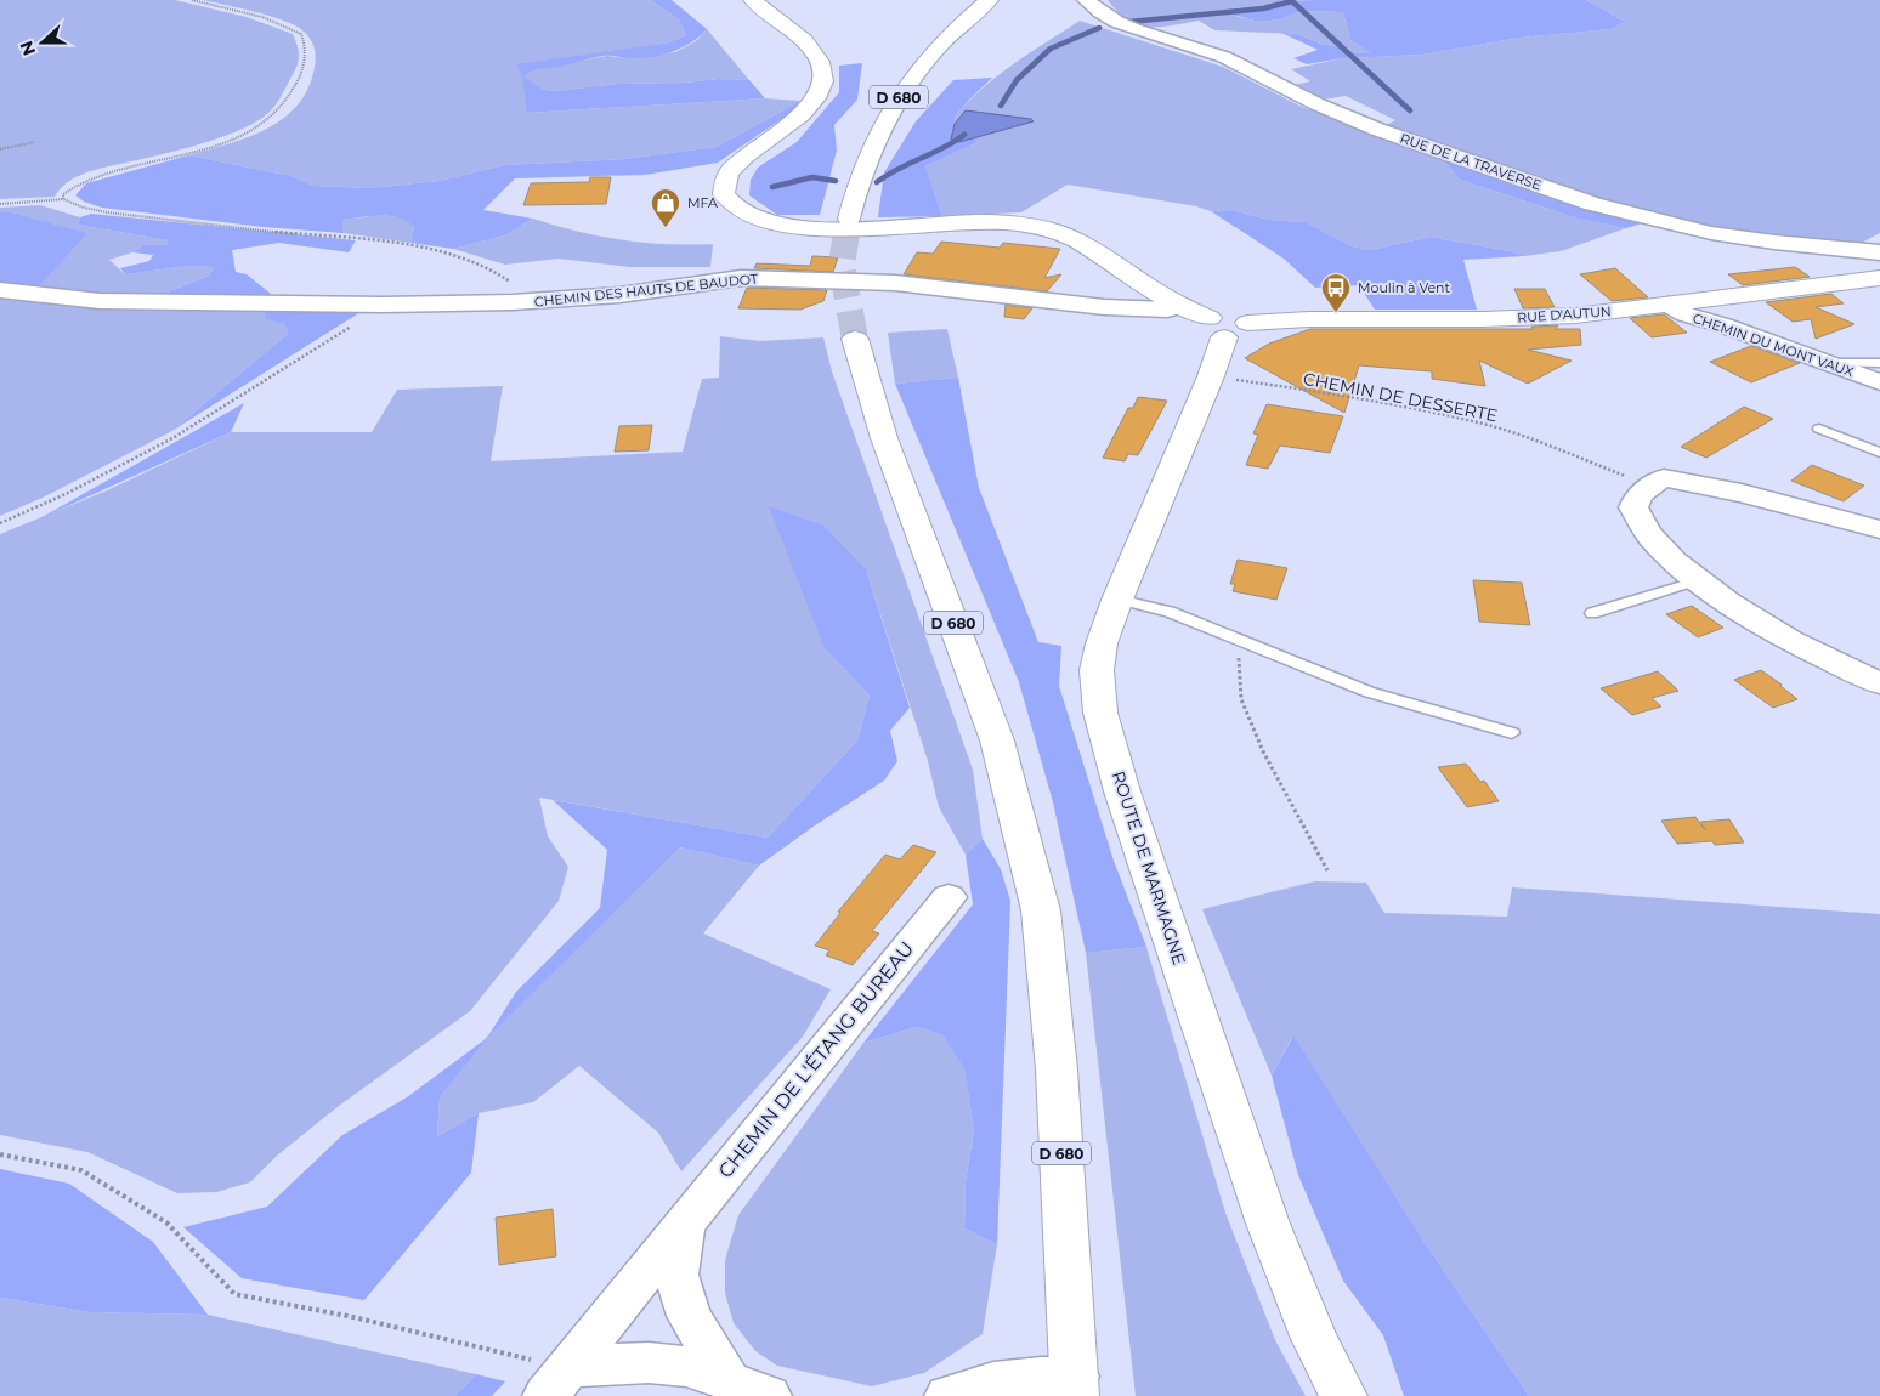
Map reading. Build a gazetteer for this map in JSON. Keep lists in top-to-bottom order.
{
  "streets": {
    "main road": ["D 680", "RUE D'AUTUN", "ROUTE DE MARMAGNE"],
    "street": [
      "RUE DE LA TRAVERSE",
      "CHEMIN DES HAUTS DE BAUDOT",
      "CHEMIN DU MONT VAUX",
      "CHEMIN DE L'ÉTANG BUREAU"
    ],
    "path": ["CHEMIN DE DESSERTE"]
  },
  "crossings": [
    ["RUE D'AUTUN", "CHEMIN DU MONT VAUX"],
    ["RUE D'AUTUN", "ROUTE DE MARMAGNE"],
    ["CHEMIN DE DESSERTE", "ROUTE DE MARMAGNE"]
  ],
  "places": {
    "shop": ["MFA"],
    "bus stop": ["Moulin à Vent"]
  },
  "north": "left"
}
